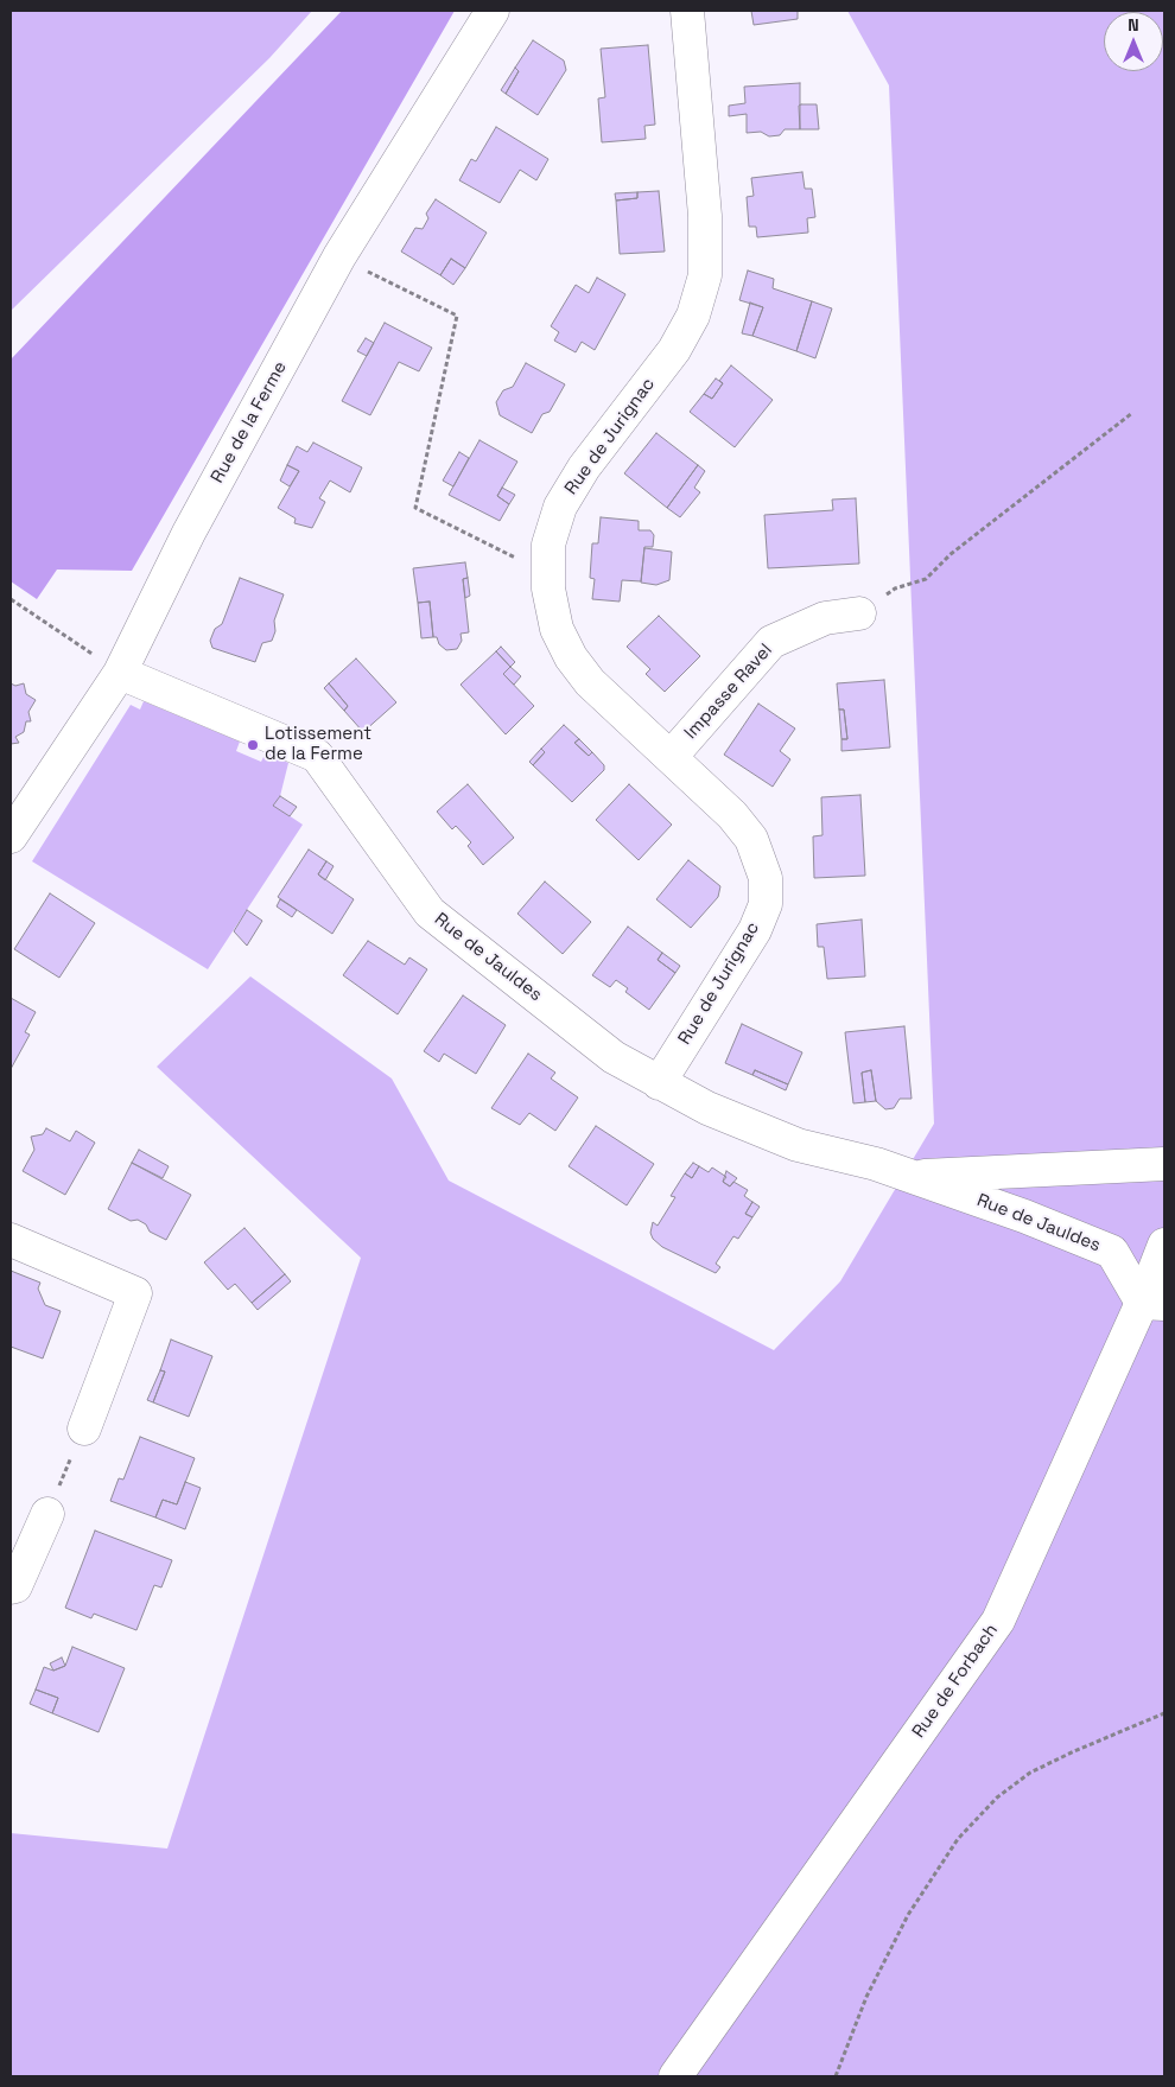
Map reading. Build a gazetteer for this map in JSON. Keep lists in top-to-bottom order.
{
  "streets": {
    "street": [
      "Rue de la Ferme",
      "Rue de Jurignac",
      "Impasse Ravel",
      "Rue de Jauldes",
      "Rue de Forbach"
    ]
  },
  "crossings": [
    ["Rue de la Ferme", "Rue de Jauldes"],
    ["Rue de Jurignac", "Impasse Ravel"],
    ["Rue de Jurignac", "Rue de Jauldes"],
    ["Rue de Jauldes", "Rue de Forbach"]
  ],
  "places": ["Lotissement de la Ferme"],
  "north": "top"
}
